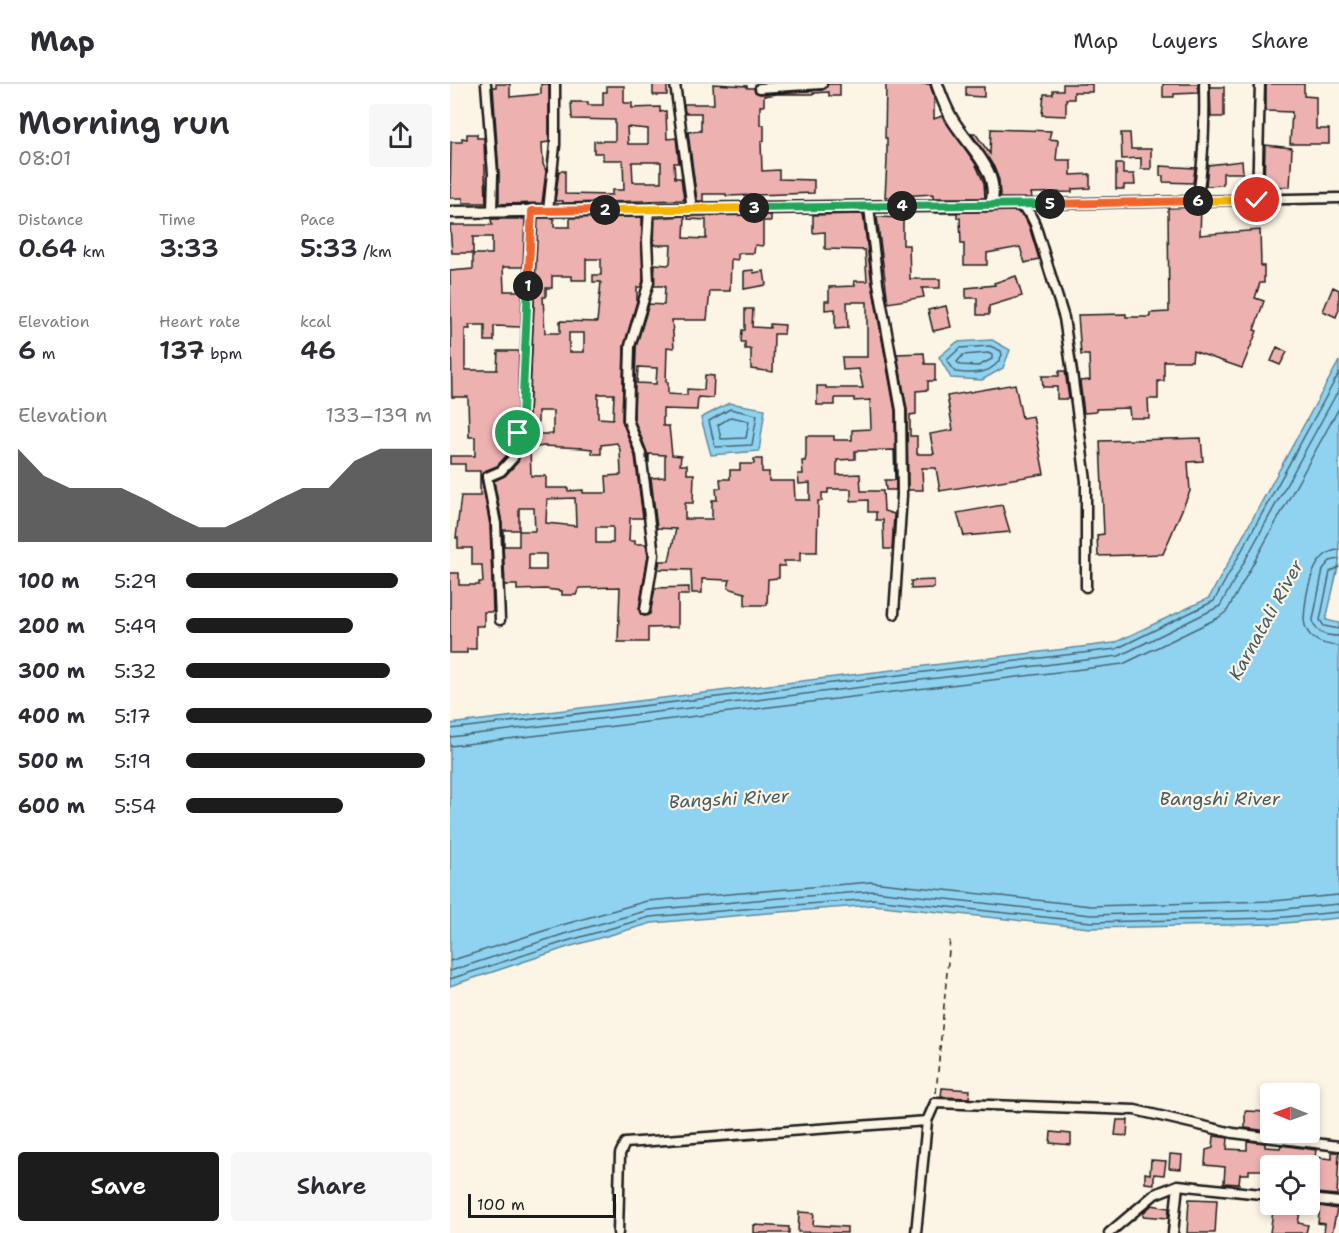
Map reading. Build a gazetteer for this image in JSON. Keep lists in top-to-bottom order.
{
  "water": ["Karnatali River", "Bangshi River"],
  "scale_bar": "100 m",
  "north": "left",
  "page": {
    "header": "Map",
    "nav": ["Map", "Layers", "Share"],
    "heading": ["Morning run", "08:01"],
    "stats": [
      ["Distance", "0.64 km"],
      ["Time", "3:33"],
      ["Pace", "5:33 /km"],
      ["Elevation", "6 m"],
      ["Heart rate", "137 bpm"],
      ["kcal", "46"]
    ],
    "pins": [
      "6",
      "5",
      "4",
      "3",
      "2",
      "1"
    ],
    "chart": ["Elevation", "133–139 m"],
    "list": [
      {
        "name": "100 m",
        "note": "5:29"
      },
      {
        "name": "200 m",
        "note": "5:49"
      },
      {
        "name": "300 m",
        "note": "5:32"
      },
      {
        "name": "400 m",
        "note": "5:17"
      },
      {
        "name": "500 m",
        "note": "5:19"
      },
      {
        "name": "600 m",
        "note": "5:54"
      }
    ],
    "buttons": ["Save", "Share"],
    "scale": "100 m"
  }
}
